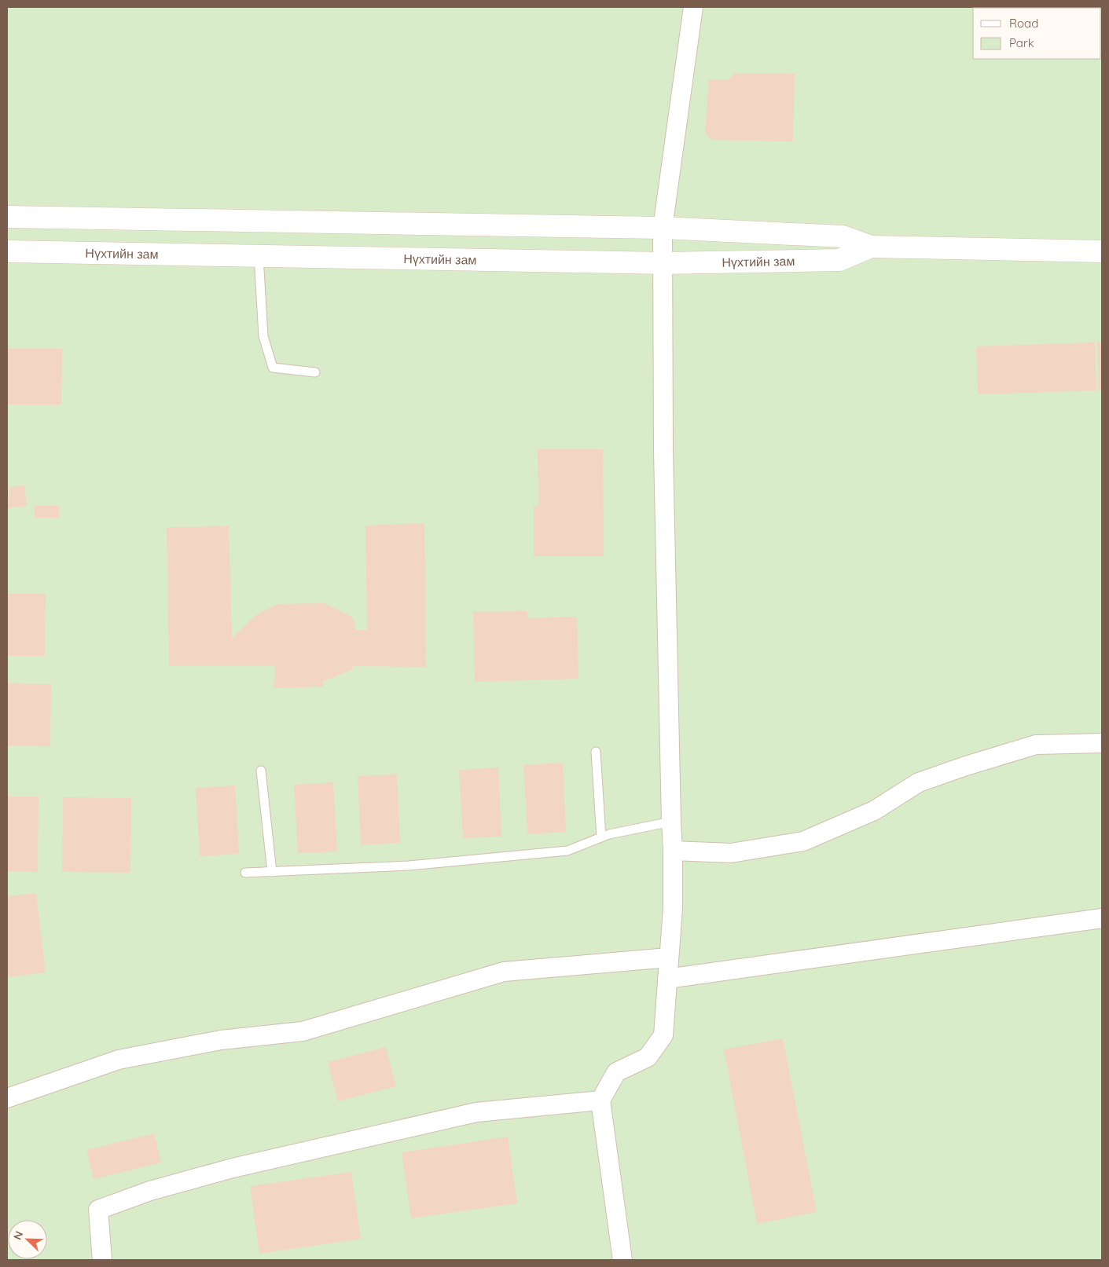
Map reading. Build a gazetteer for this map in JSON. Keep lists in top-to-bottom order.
{
  "streets": {
    "main road": ["Нүхтийн зам"]
  },
  "legend": ["Road", "Park"],
  "north": "top left"
}
